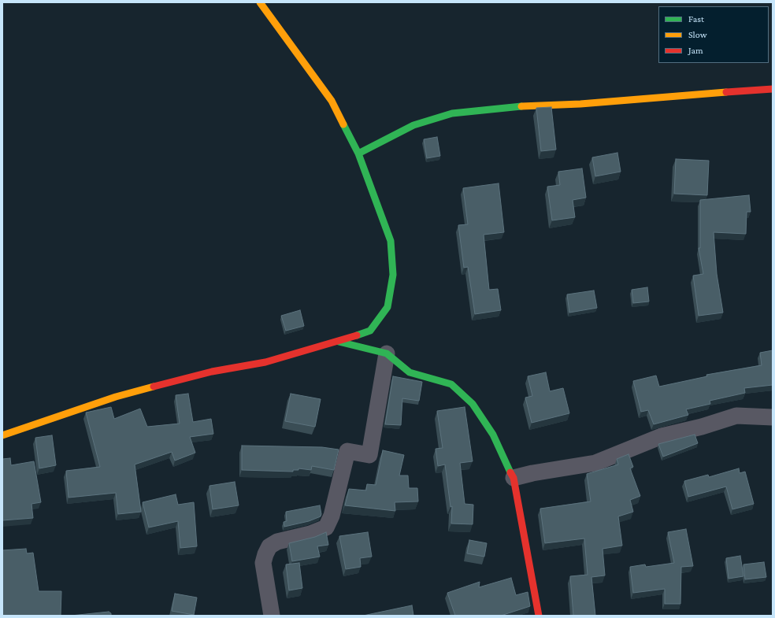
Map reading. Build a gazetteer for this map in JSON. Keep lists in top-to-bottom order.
{
  "legend": ["Fast", "Slow", "Jam"]
}
